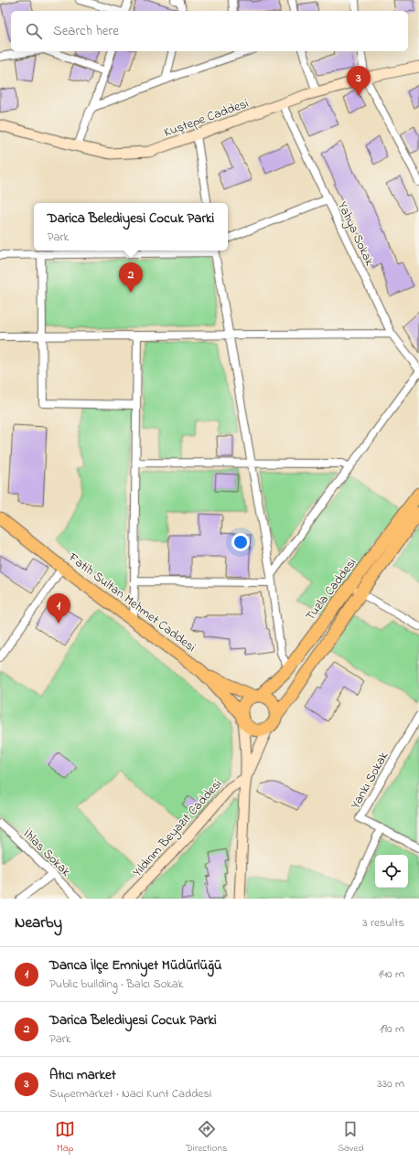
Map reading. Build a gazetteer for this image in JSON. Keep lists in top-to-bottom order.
{
  "streets": {
    "main road": ["Tuzla Caddesi", "Fatih Sultan Mehmet Caddesi"],
    "street": [
      "Kuştepe Caddesi",
      "Yahya Sokak",
      "Yankı Sokak",
      "Yıldırım Beyazıt Caddesi",
      "İhlas Sokak"
    ]
  },
  "crossings": [
    ["Kuştepe Caddesi", "Yahya Sokak"],
    ["Tuzla Caddesi", "Fatih Sultan Mehmet Caddesi"]
  ],
  "page": {
    "search": "Search here",
    "pins": ["3", "2", "1"],
    "popup": ["Darica Belediyesi Cocuk Parki", "Park"],
    "heading": ["Nearby", "3 results"],
    "list": [
      {
        "mark": "1",
        "name": "Darıca İlçe Emniyet Müdürlüğü",
        "note": "Public building · Balcı Sokak",
        "value": "140 m"
      },
      {
        "mark": "2",
        "name": "Darica Belediyesi Cocuk Parki",
        "note": "Park",
        "value": "190 m"
      },
      {
        "mark": "3",
        "name": "Atıcı market",
        "note": "Supermarket · Naci Kunt Caddesi",
        "value": "330 m"
      }
    ],
    "nav": ["Map", "Directions", "Saved"]
  }
}
